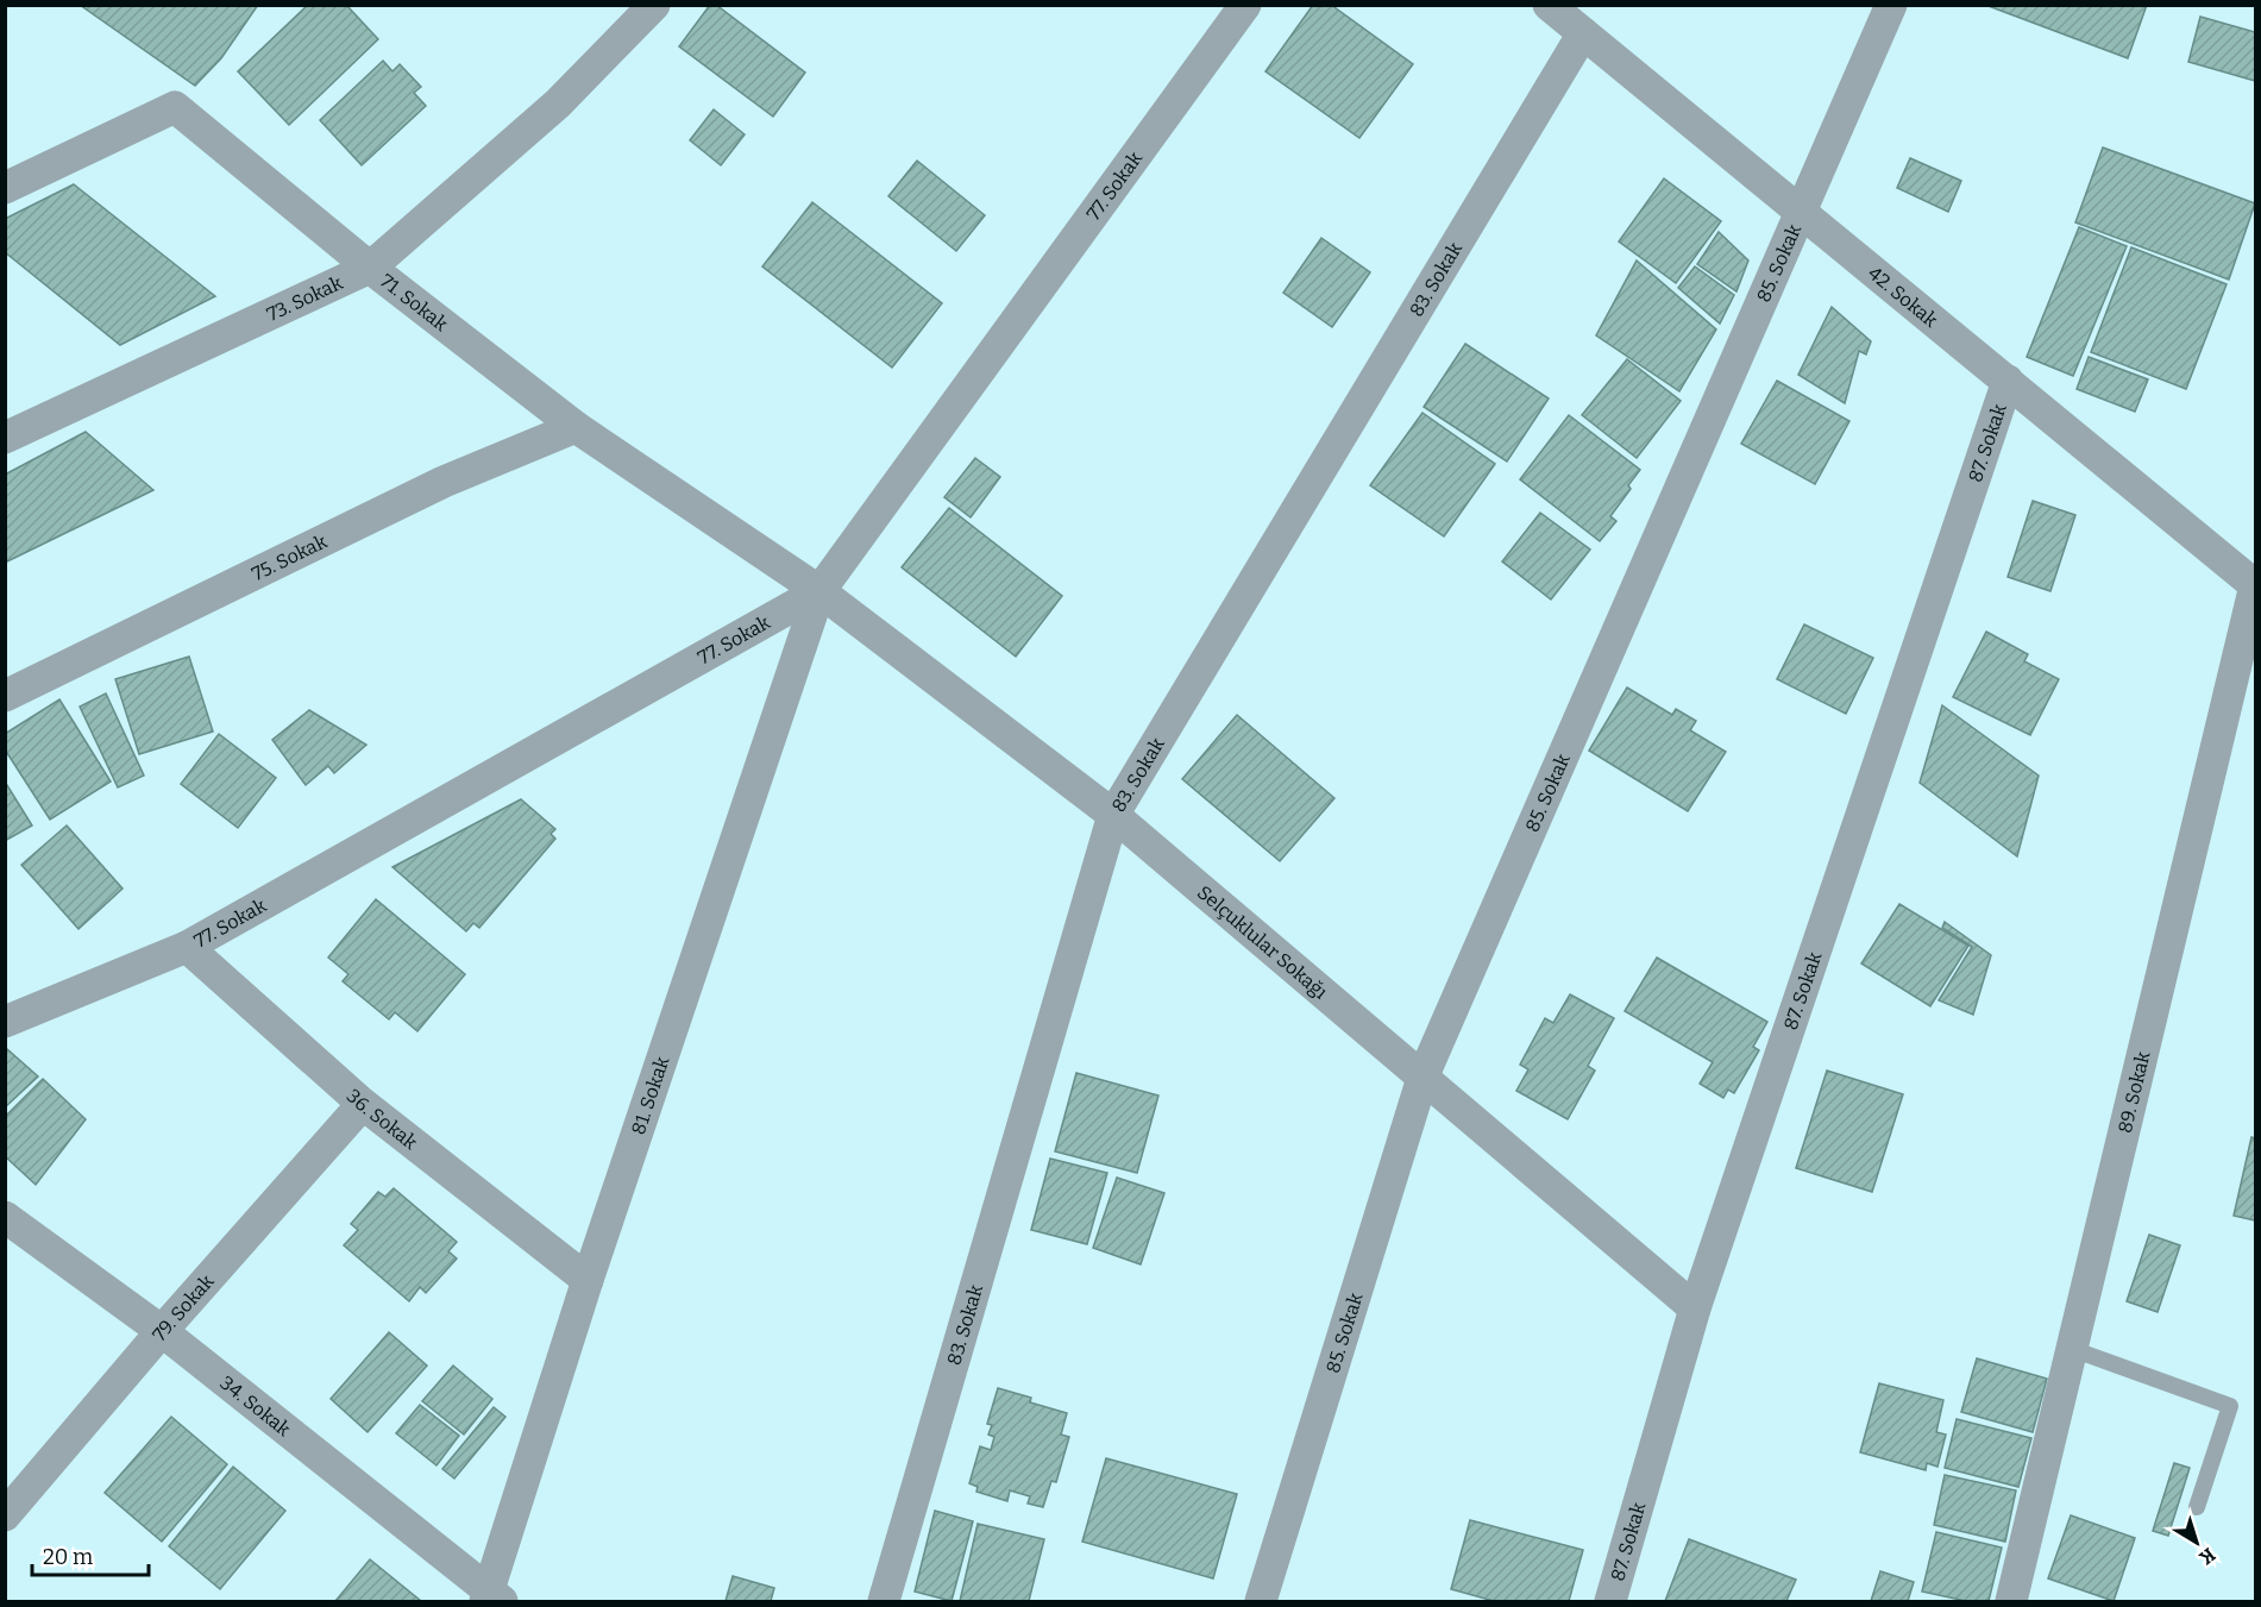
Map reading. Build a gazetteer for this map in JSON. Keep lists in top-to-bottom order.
{
  "streets": {
    "street": [
      "77. Sokak",
      "85. Sokak",
      "83. Sokak",
      "42. Sokak",
      "73. Sokak",
      "71. Sokak",
      "87. Sokak",
      "75. Sokak",
      "Selçuklular Sokağı",
      "89. Sokak",
      "81. Sokak",
      "36. Sokak",
      "79. Sokak",
      "34. Sokak"
    ]
  },
  "crossings": [
    ["77. Sokak", "71. Sokak"],
    ["77. Sokak", "Selçuklular Sokağı"],
    ["77. Sokak", "81. Sokak"],
    ["77. Sokak", "36. Sokak"],
    ["85. Sokak", "42. Sokak"],
    ["85. Sokak", "Selçuklular Sokağı"],
    ["83. Sokak", "42. Sokak"],
    ["83. Sokak", "Selçuklular Sokağı"],
    ["42. Sokak", "87. Sokak"],
    ["42. Sokak", "89. Sokak"],
    ["73. Sokak", "71. Sokak"],
    ["71. Sokak", "75. Sokak"],
    ["71. Sokak", "Selçuklular Sokağı"],
    ["71. Sokak", "81. Sokak"],
    ["87. Sokak", "Selçuklular Sokağı"],
    ["Selçuklular Sokağı", "81. Sokak"],
    ["81. Sokak", "36. Sokak"],
    ["81. Sokak", "34. Sokak"],
    ["36. Sokak", "79. Sokak"],
    ["79. Sokak", "34. Sokak"]
  ],
  "scale_bar": "20 m",
  "north": "bottom right"
}
